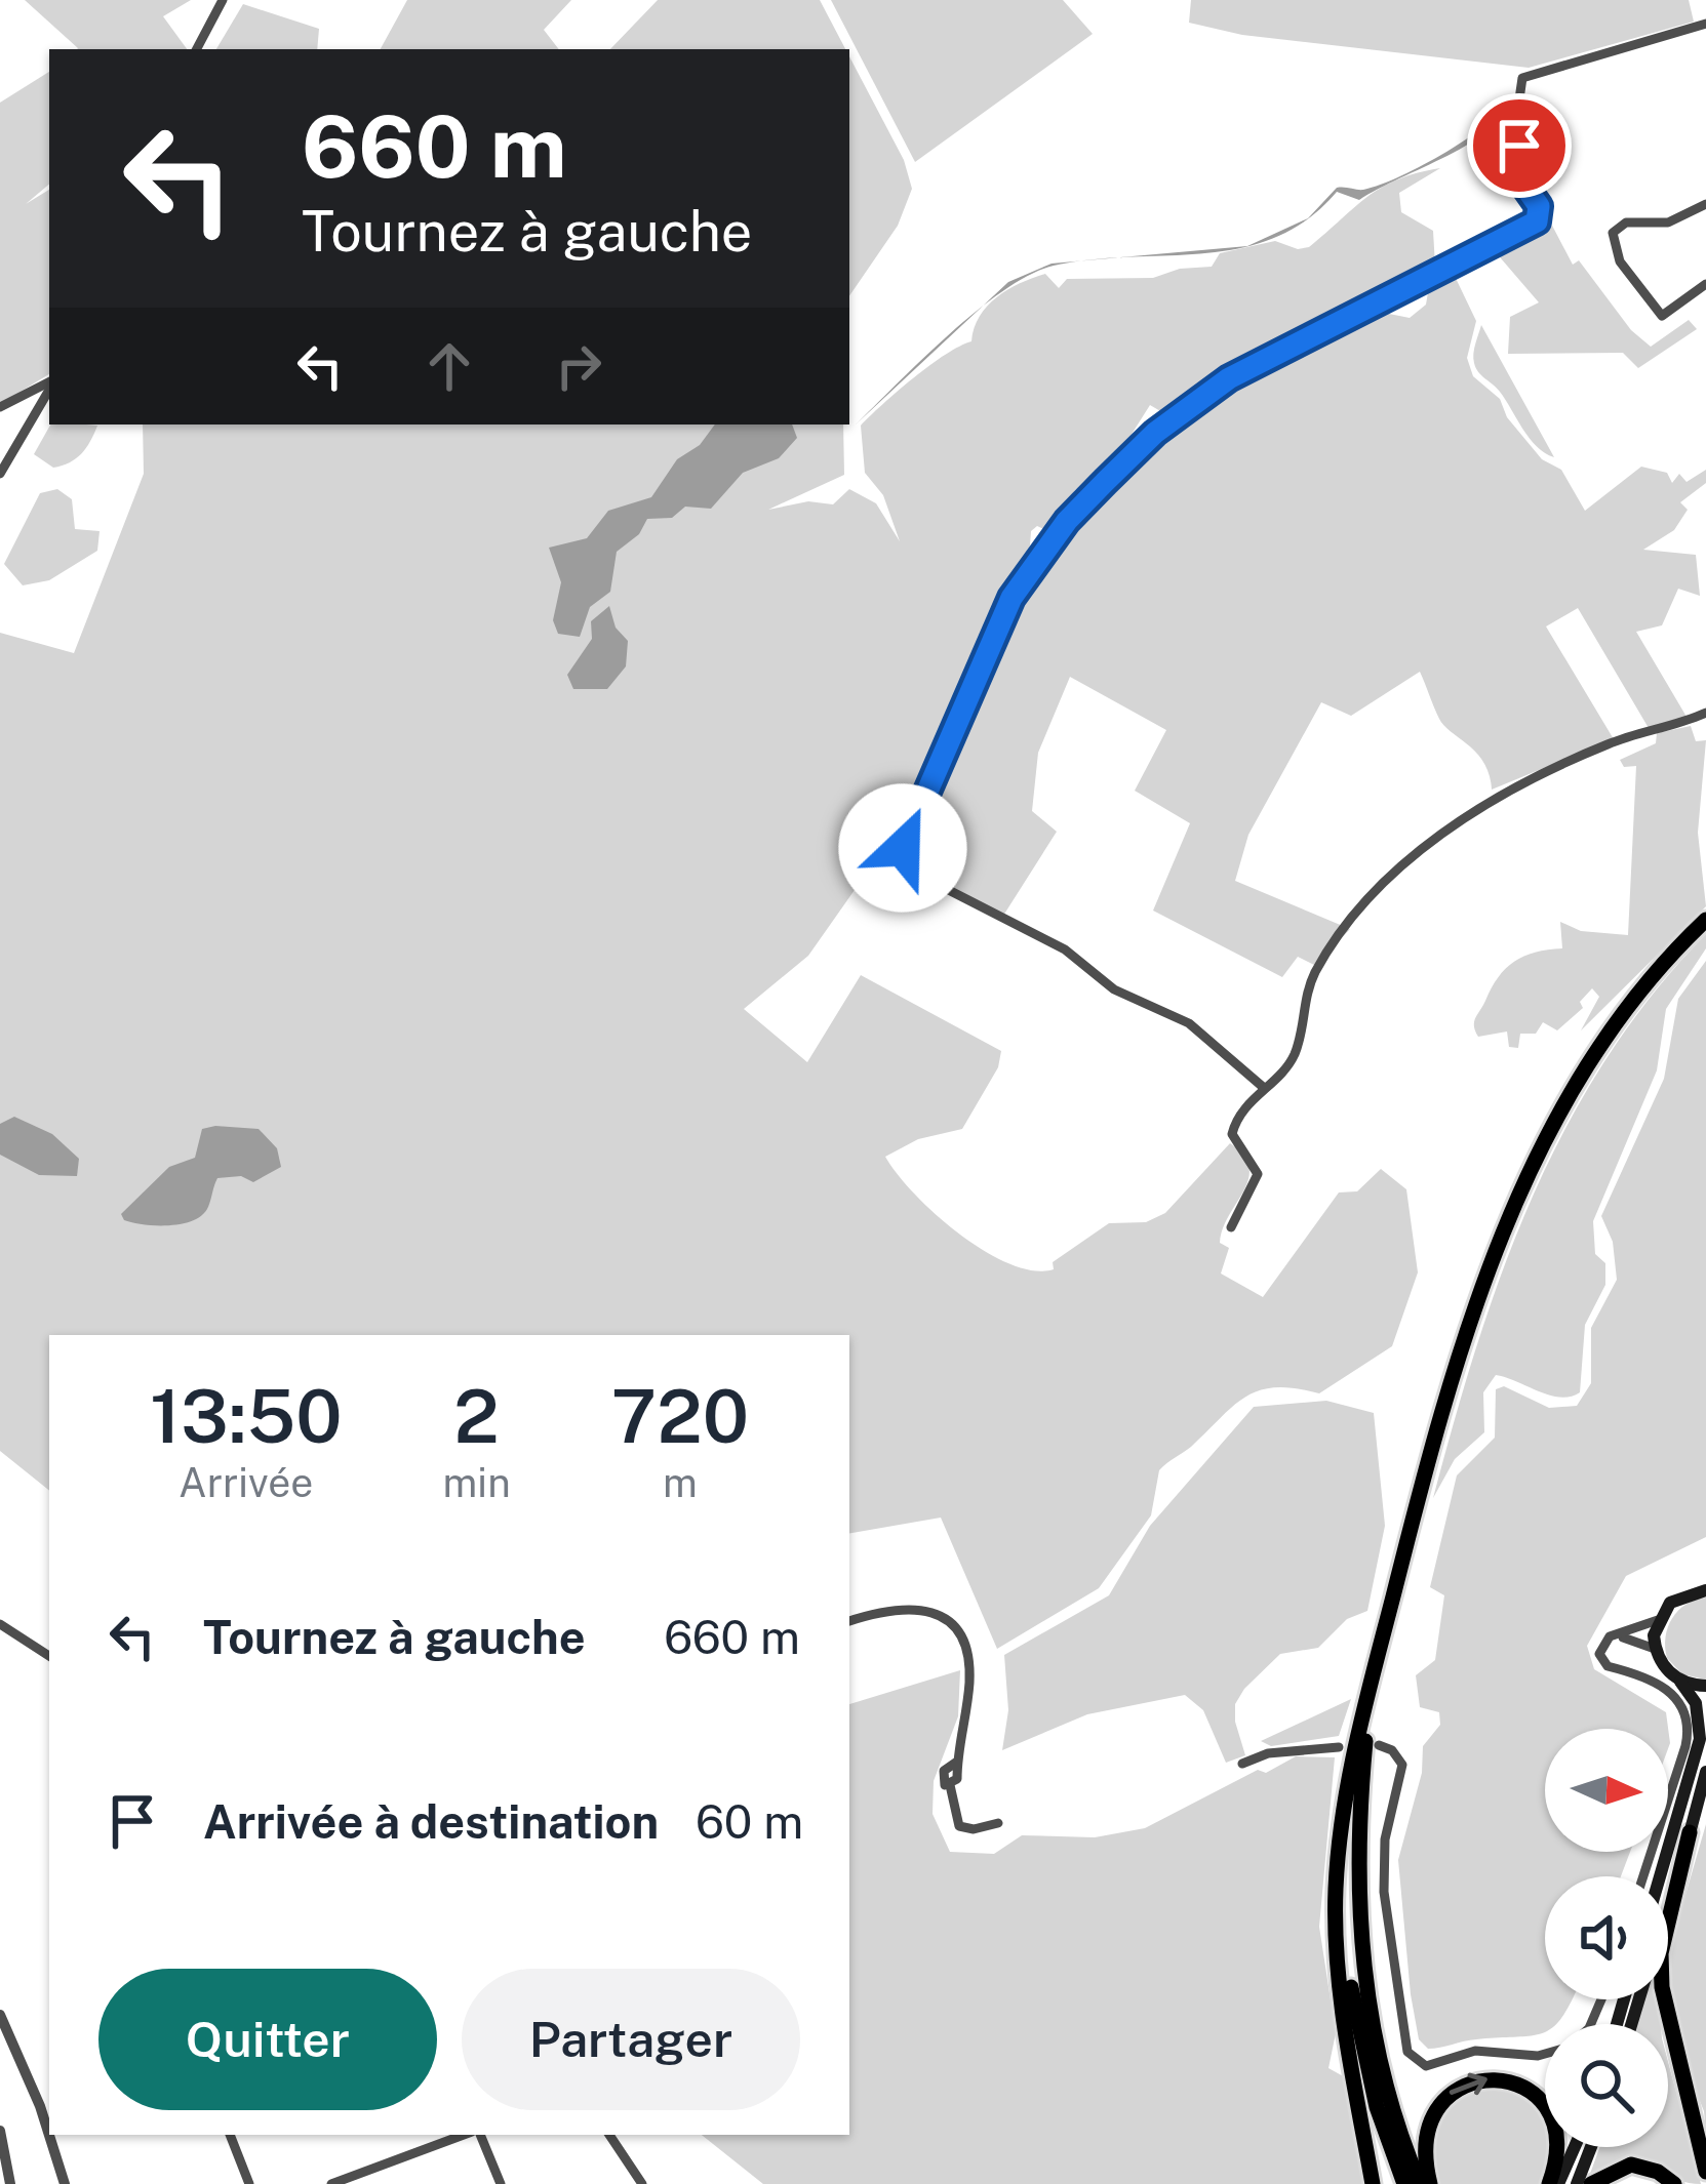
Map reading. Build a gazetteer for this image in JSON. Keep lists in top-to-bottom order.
{
  "north": "right",
  "page": {
    "turn": ["660 m", "Tournez à gauche"],
    "eta": [
      "13:50",
      "Arrivée",
      "2",
      "min",
      "720",
      "m"
    ],
    "list": [
      {
        "name": "Tournez à gauche",
        "value": "660 m"
      },
      {
        "name": "Arrivée à destination",
        "value": "60 m"
      }
    ],
    "buttons": ["Quitter", "Partager"]
  }
}
